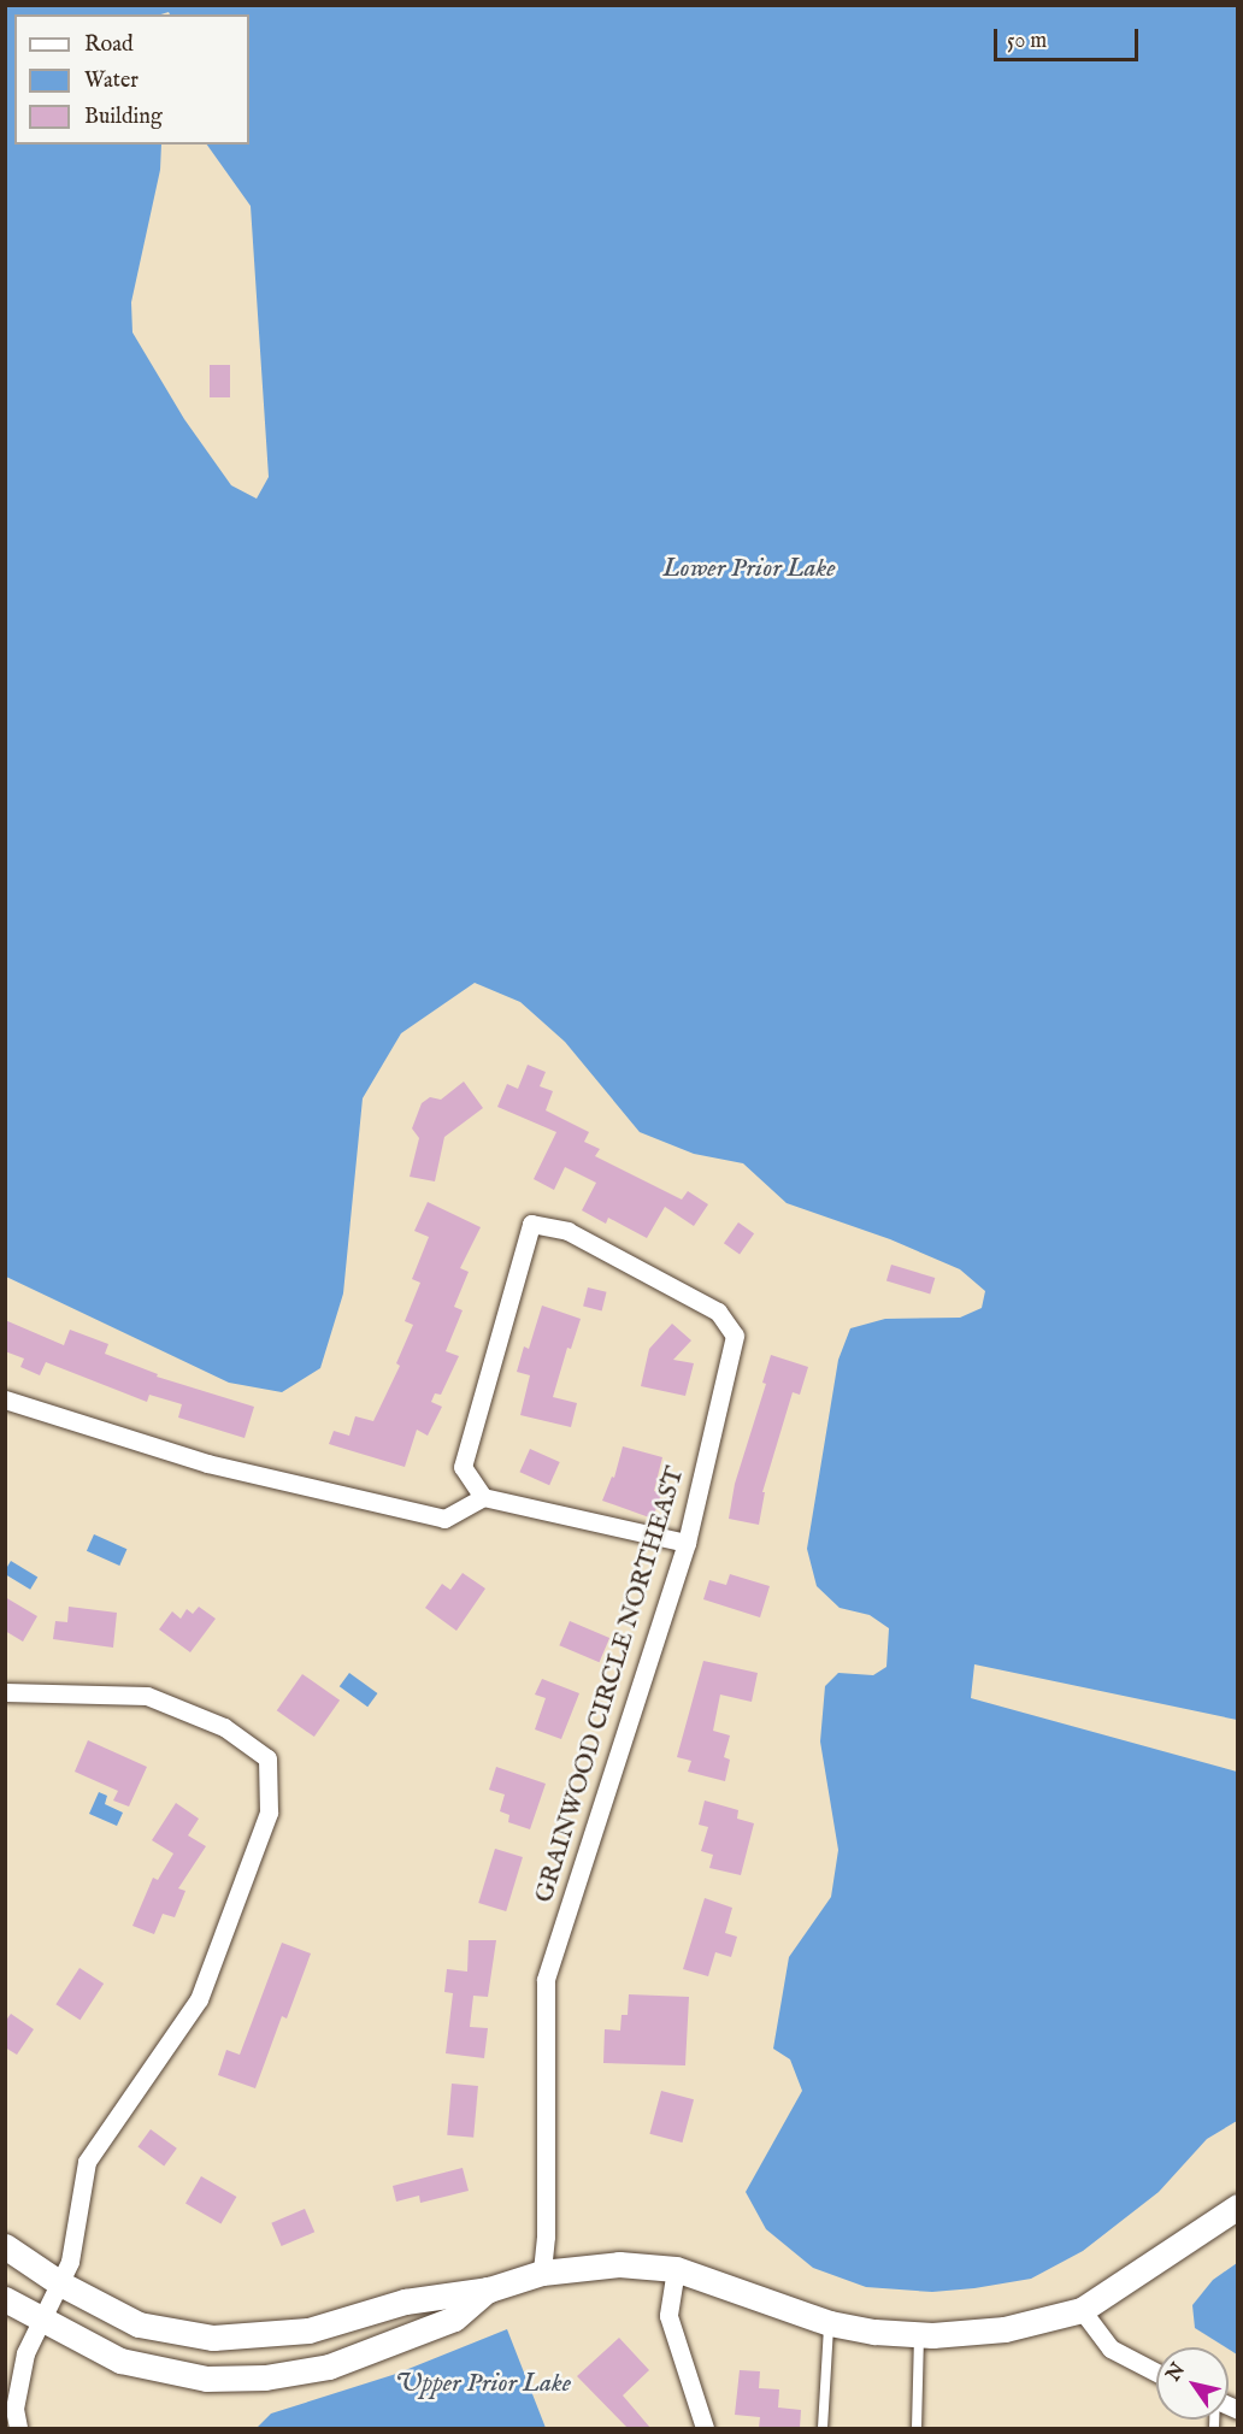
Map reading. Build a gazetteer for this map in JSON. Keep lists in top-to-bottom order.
{
  "streets": {
    "street": ["GRAINWOOD CIRCLE NORTHEAST"]
  },
  "water": ["Lower Prior Lake", "Upper Prior Lake"],
  "legend": ["Road", "Water", "Building"],
  "scale_bar": "50 m",
  "north": "top left"
}
